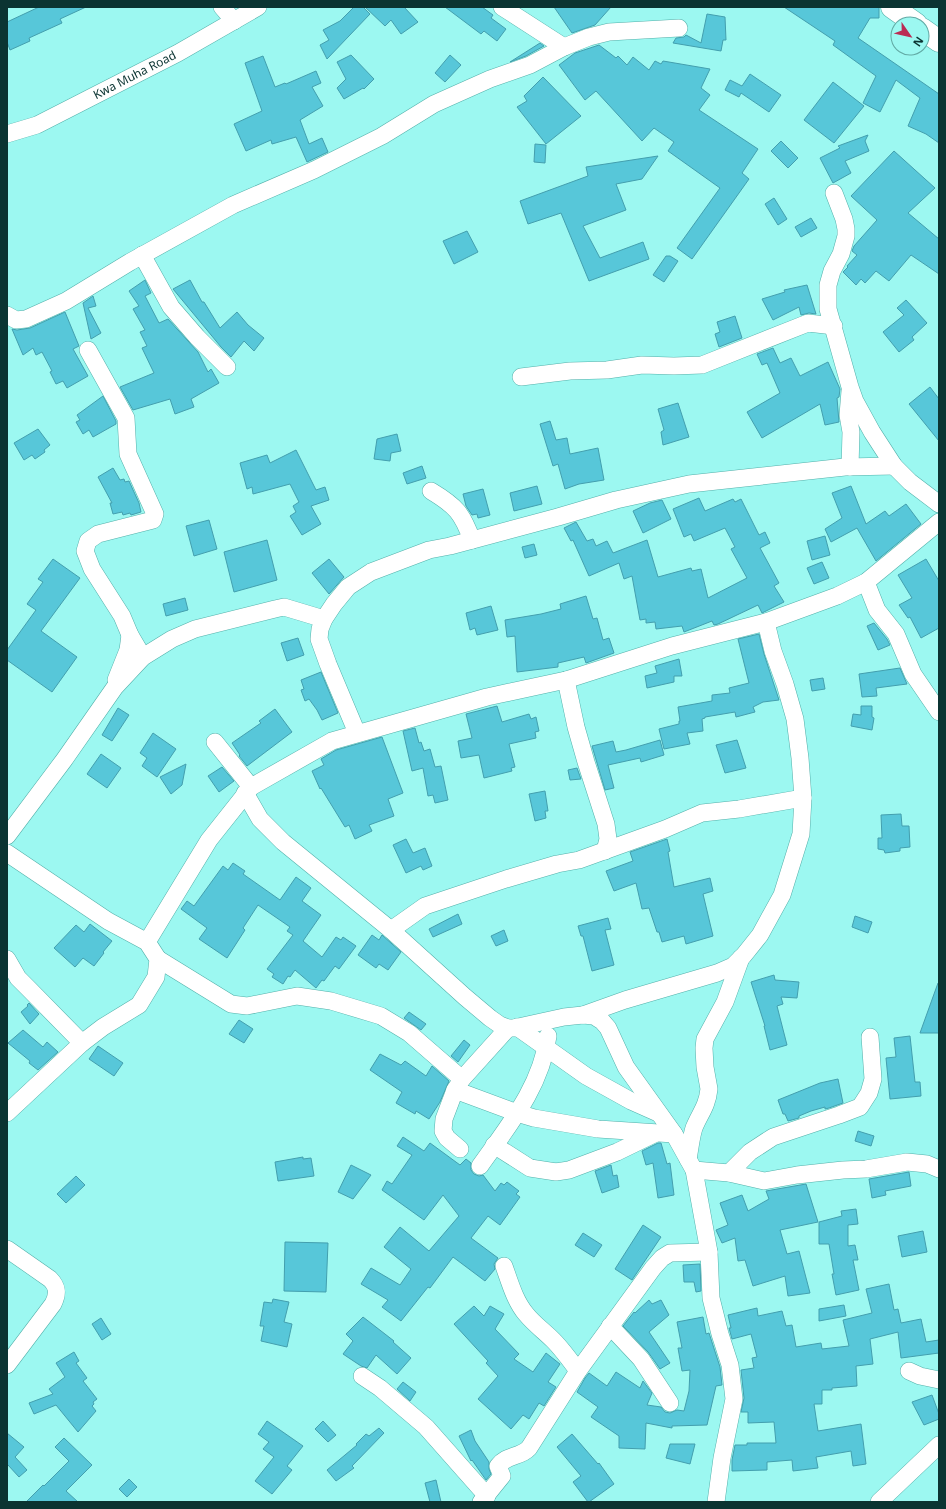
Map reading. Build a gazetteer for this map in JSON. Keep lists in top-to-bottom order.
{
  "streets": {
    "street": ["Kwa Muha Road"]
  },
  "north": "bottom right"
}
